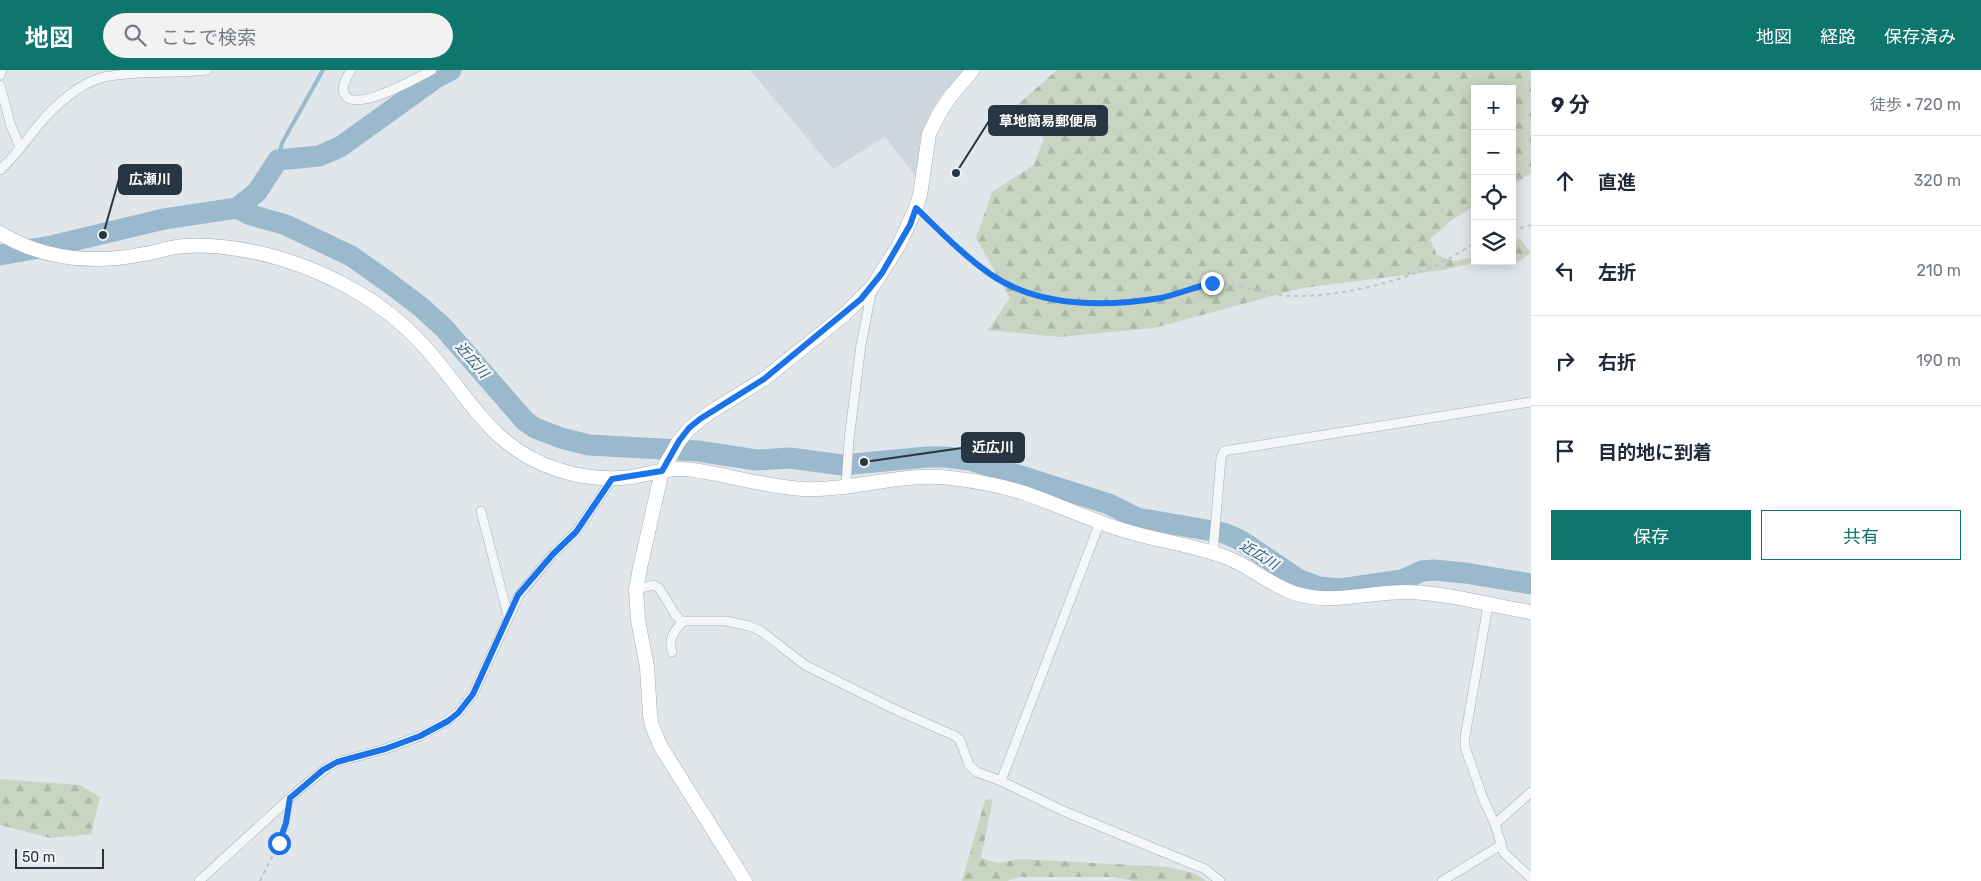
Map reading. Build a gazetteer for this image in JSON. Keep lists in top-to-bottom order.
{
  "water": ["近広川"],
  "places": ["草地簡易郵便局", "広瀬川", "近広川"],
  "scale_bar": "50 m",
  "page": {
    "header": "地図",
    "search": "ここで検索",
    "nav": ["地図", "経路", "保存済み"],
    "heading": ["9 分", "徒歩 · 720 m"],
    "map_buttons": ["+", "−"],
    "list": [
      ["直進", "320 m"],
      ["左折", "210 m"],
      ["右折", "190 m"],
      "目的地に到着"
    ],
    "buttons": ["保存", "共有"],
    "scale": "50 m"
  }
}
